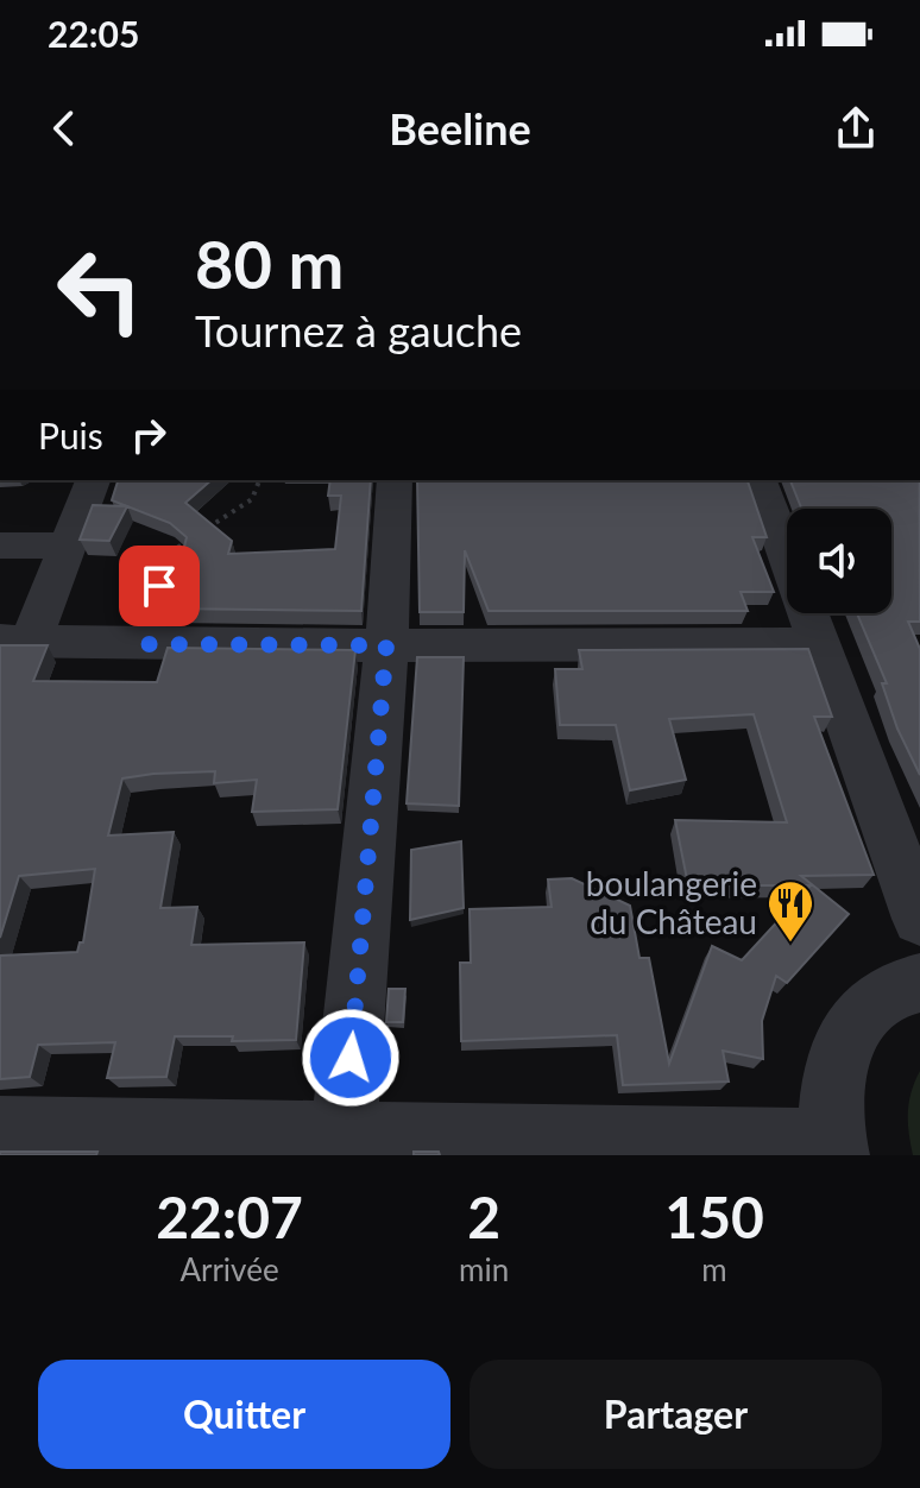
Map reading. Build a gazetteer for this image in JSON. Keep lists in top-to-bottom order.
{
  "places": {
    "restaurant": ["boulangerie du Château"]
  },
  "page": {
    "status": "22:05",
    "header": "Beeline",
    "turn": ["80 m", "Tournez à gauche"],
    "then": "Puis",
    "eta": [
      "22:07",
      "Arrivée",
      "2",
      "min",
      "150",
      "m"
    ],
    "buttons": ["Quitter", "Partager"]
  }
}
